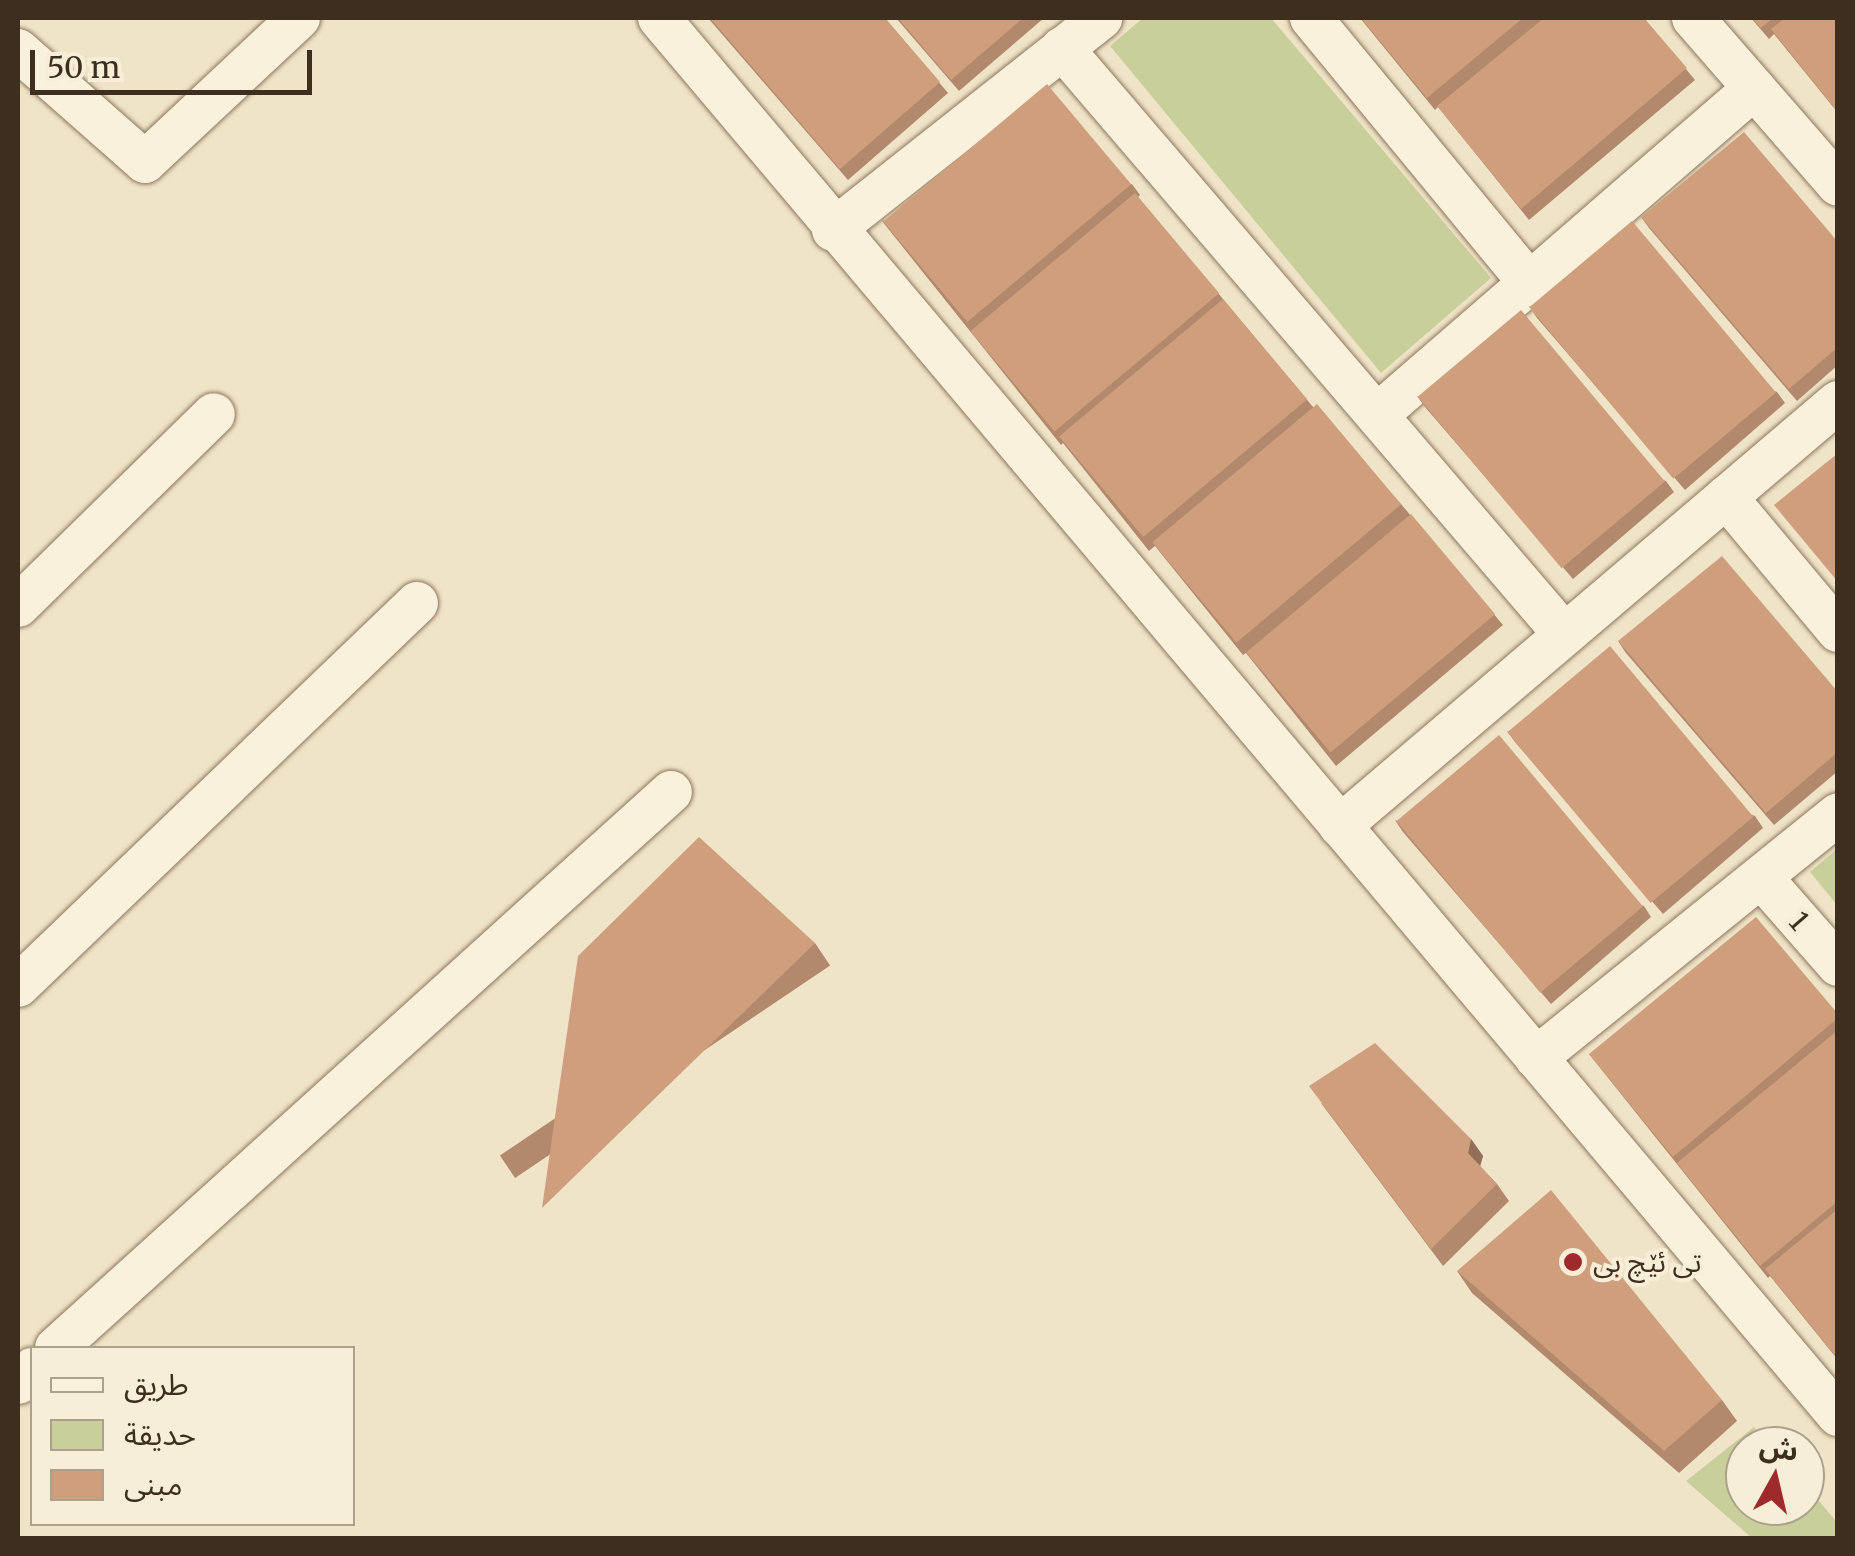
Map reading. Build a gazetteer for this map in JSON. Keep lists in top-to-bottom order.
{
  "streets": {
    "street": ["1"]
  },
  "places": ["تی ئێچ بی"],
  "legend": ["طريق", "حديقة", "مبنى"],
  "scale_bar": "50 m",
  "north": "top"
}
